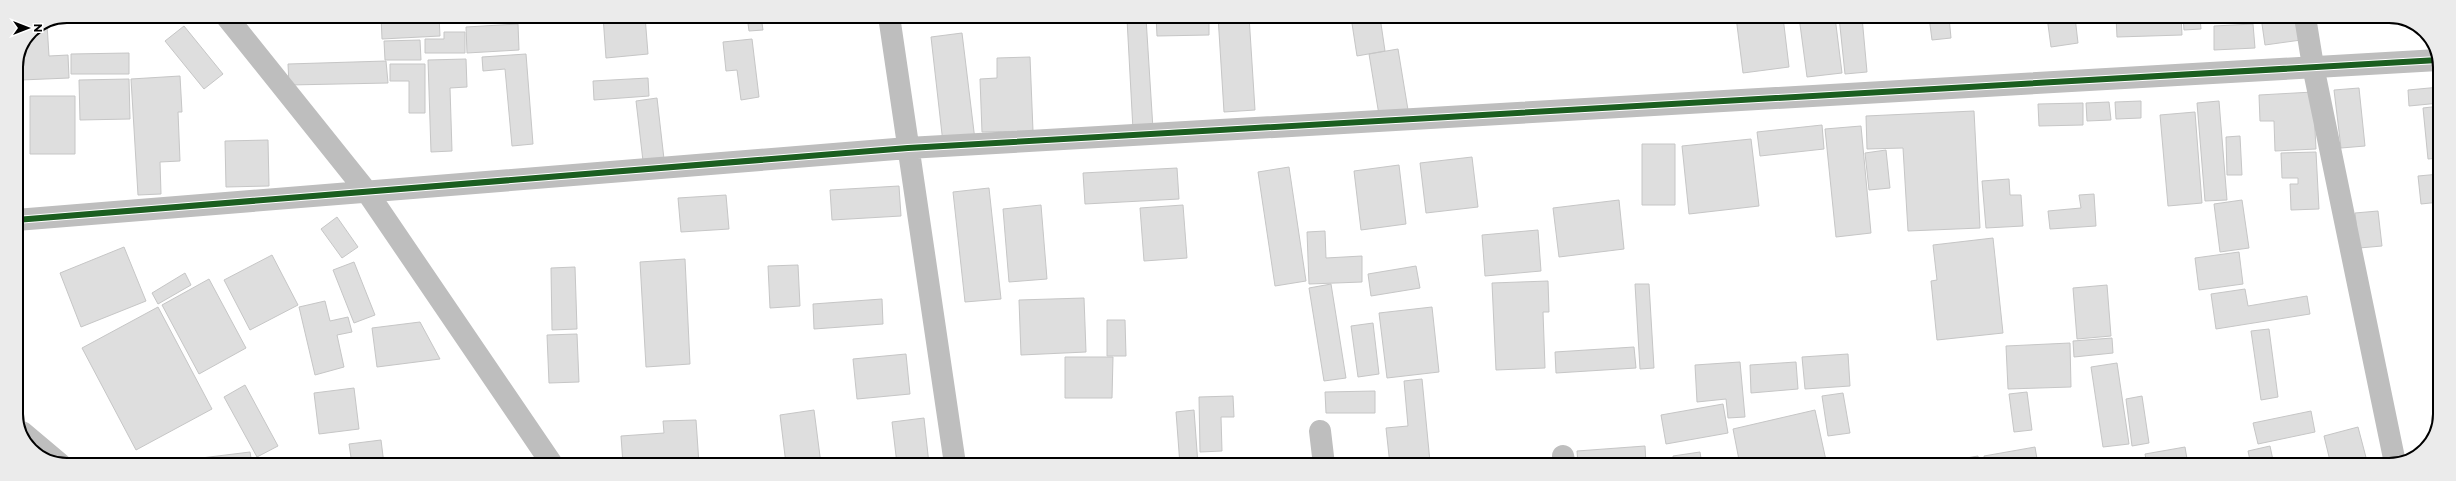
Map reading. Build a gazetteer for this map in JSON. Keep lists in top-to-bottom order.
{
  "north": "right"
}
